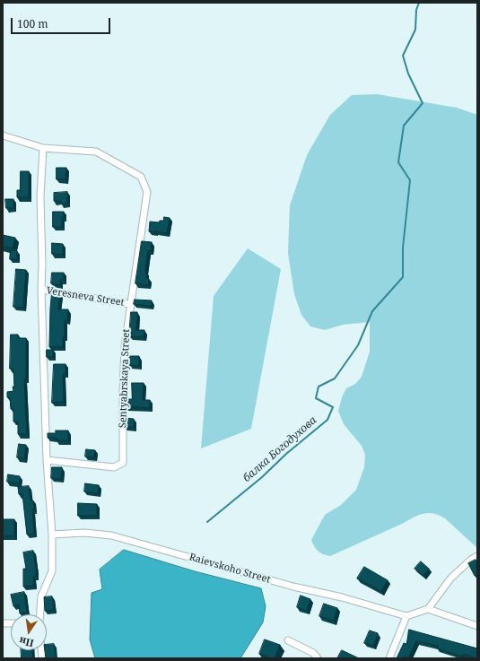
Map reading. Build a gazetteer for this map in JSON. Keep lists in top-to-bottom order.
{
  "streets": {
    "street": ["Veresneva Street", "Sentyabrskaya Street", "Raievskoho Street"]
  },
  "crossings": [
    ["Veresneva Street", "Sentyabrskaya Street"]
  ],
  "water": ["балка Богодухова"],
  "scale_bar": "100 m",
  "north": "bottom"
}
